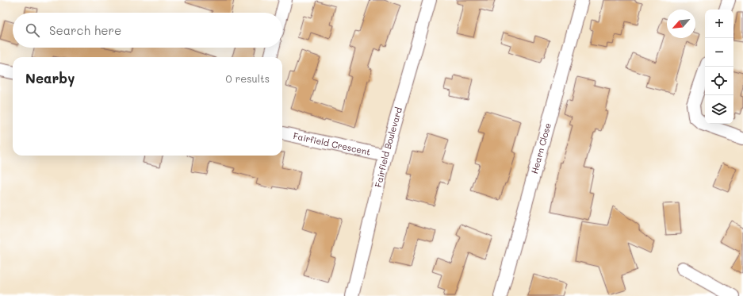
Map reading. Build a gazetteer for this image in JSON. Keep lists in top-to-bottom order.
{
  "streets": {
    "street": ["Fairfield Crescent", "Fairfield Boulevard", "Hearn Close"]
  },
  "crossings": [
    ["Fairfield Crescent", "Fairfield Boulevard"]
  ],
  "north": "bottom left",
  "page": {
    "map_buttons": ["+", "−"],
    "search": "Search here",
    "heading": ["Nearby", "0 results"]
  }
}
